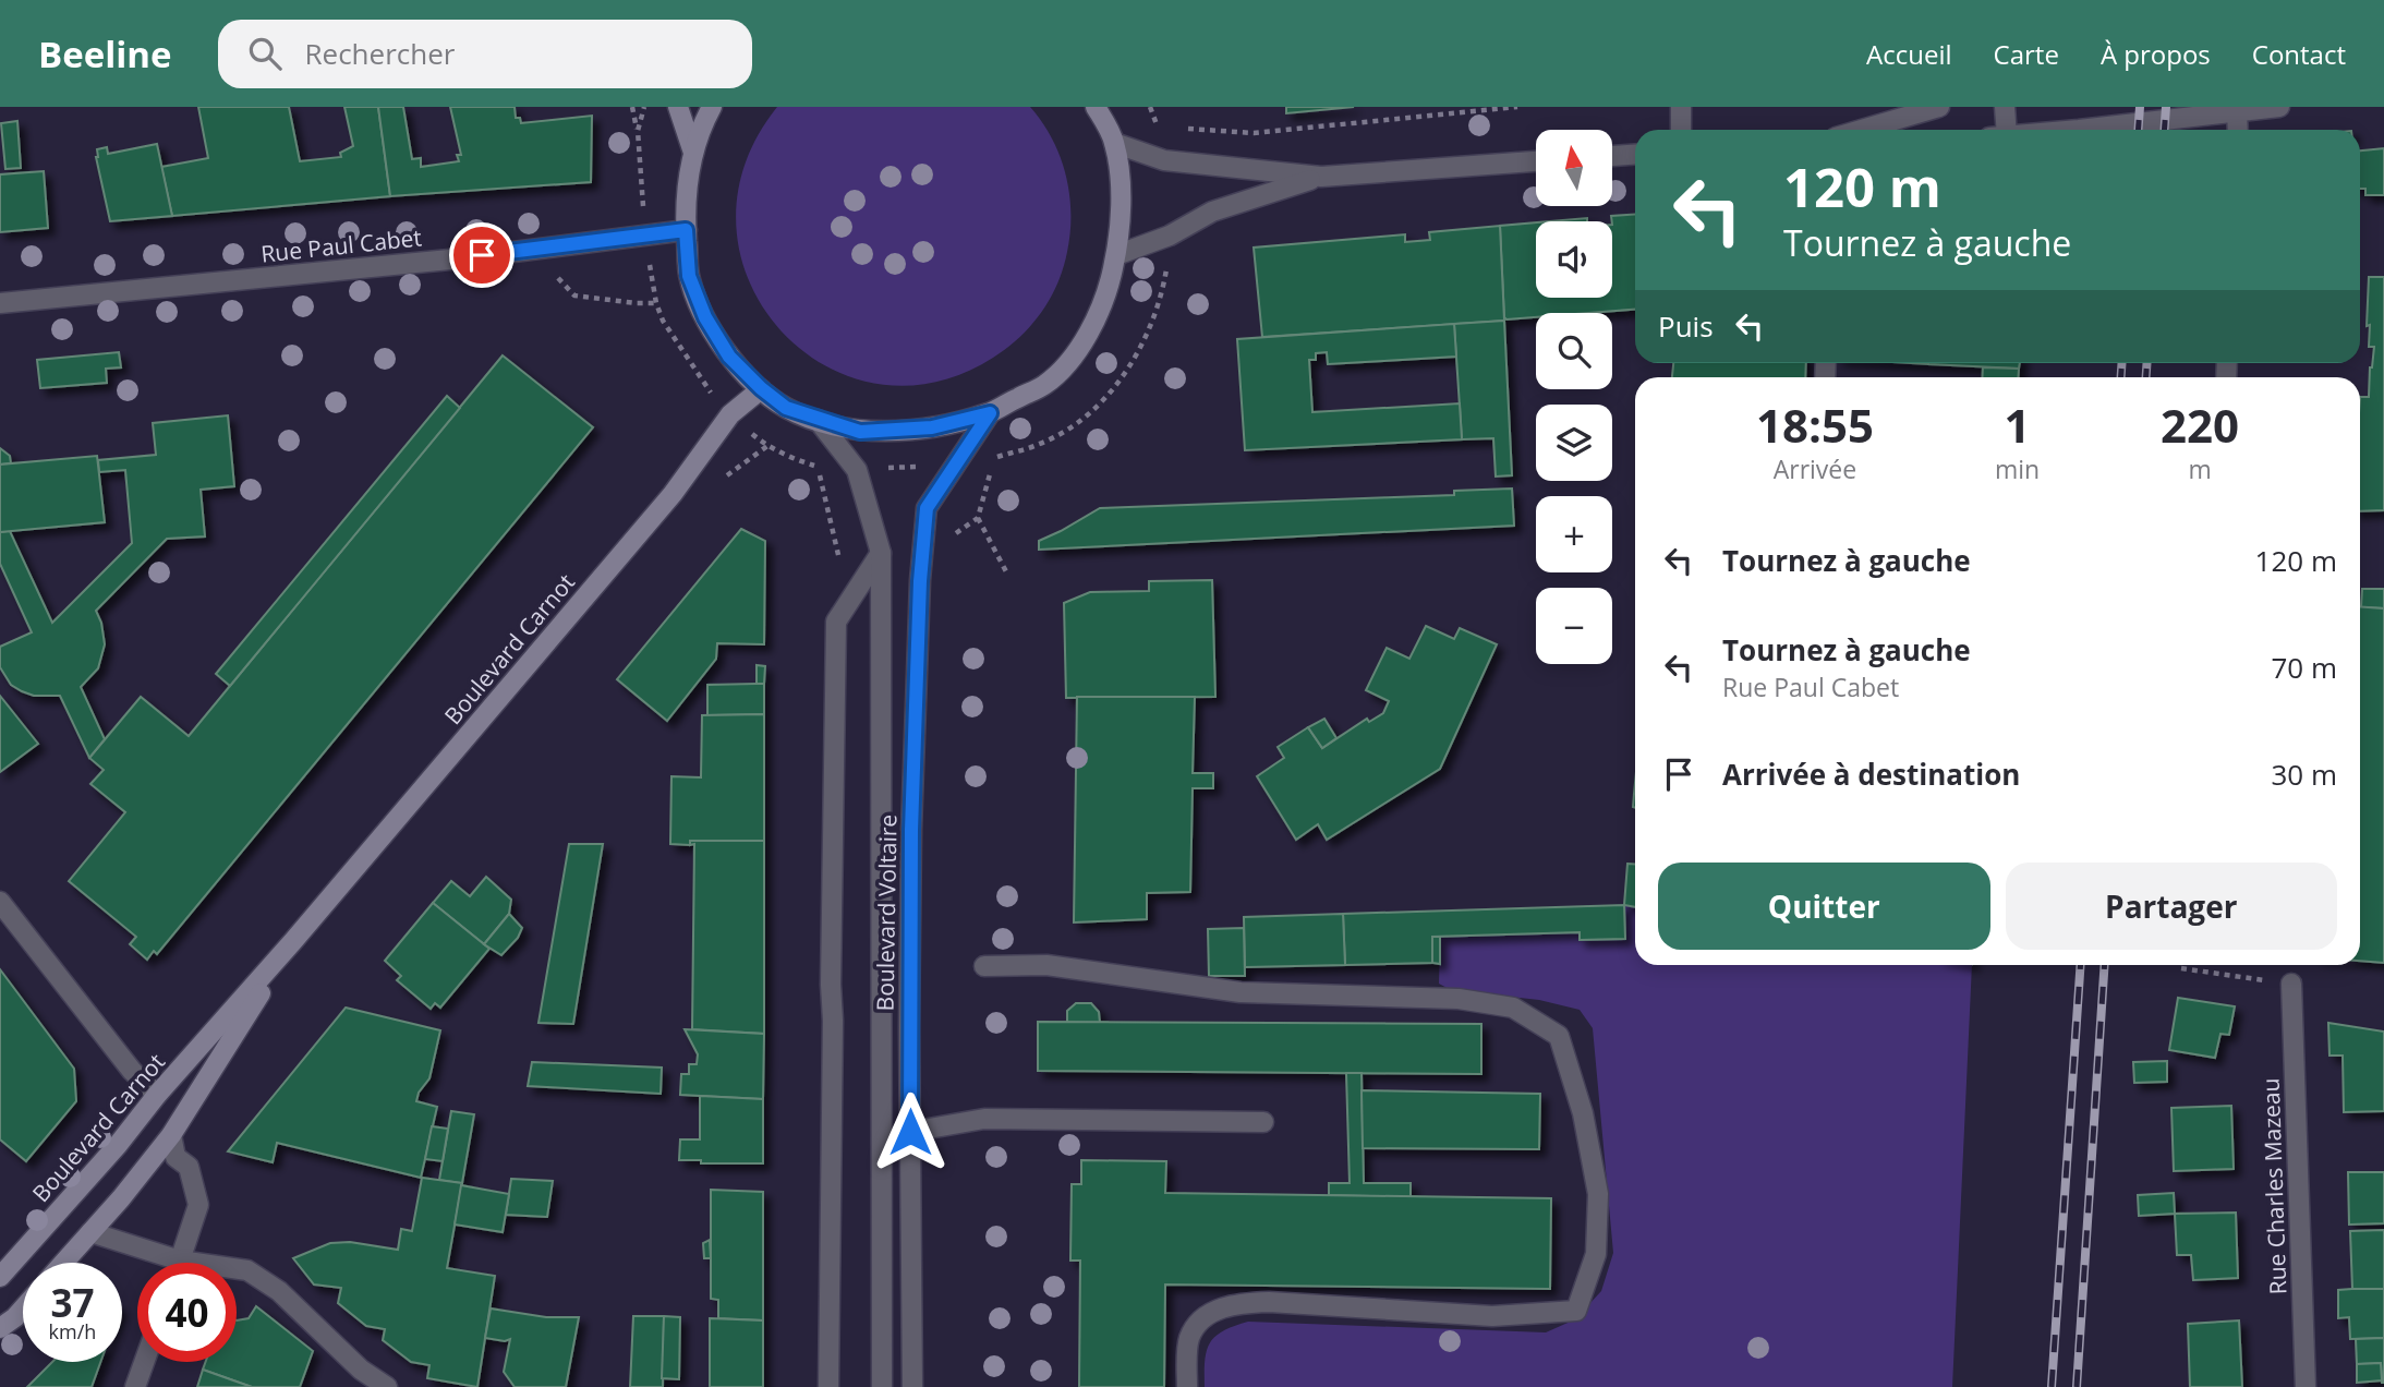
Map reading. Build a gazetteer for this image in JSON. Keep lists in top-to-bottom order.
{
  "streets": {
    "main road": ["Boulevard Carnot"],
    "street": ["Rue Paul Cabet", "Boulevard Voltaire", "Rue Charles Mazeau"]
  },
  "north": "top",
  "page": {
    "header": "Beeline",
    "search": "Rechercher",
    "nav": [
      "Accueil",
      "Carte",
      "À propos",
      "Contact"
    ],
    "map_buttons": ["+", "−"],
    "turn": ["120 m", "Tournez à gauche"],
    "then": "Puis",
    "eta": [
      "18:55",
      "Arrivée",
      "1",
      "min",
      "220",
      "m"
    ],
    "list": [
      {
        "name": "Tournez à gauche",
        "value": "120 m"
      },
      {
        "name": "Tournez à gauche",
        "note": "Rue Paul Cabet",
        "value": "70 m"
      },
      {
        "name": "Arrivée à destination",
        "value": "30 m"
      }
    ],
    "buttons": ["Quitter", "Partager"],
    "speed": "37 km/h",
    "limit": "40"
  }
}
